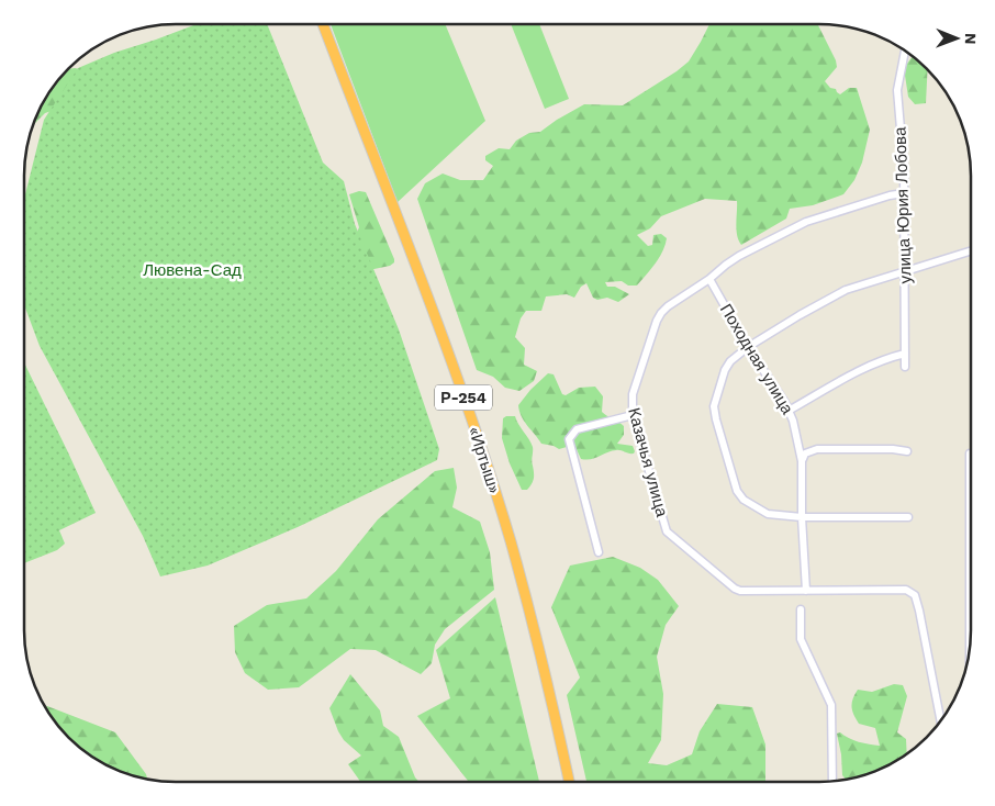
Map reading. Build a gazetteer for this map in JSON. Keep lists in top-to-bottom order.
{
  "streets": {
    "highway": ["Р-254", "«Иртыш»"],
    "street": ["улица Юрия Лобова", "Походная улица", "Казачья улица"]
  },
  "crossings": [
    ["улица Юрия Лобова", "Казачья улица"],
    ["Походная улица", "Казачья улица"]
  ],
  "parks": ["Лювена-Сад"],
  "north": "right"
}
